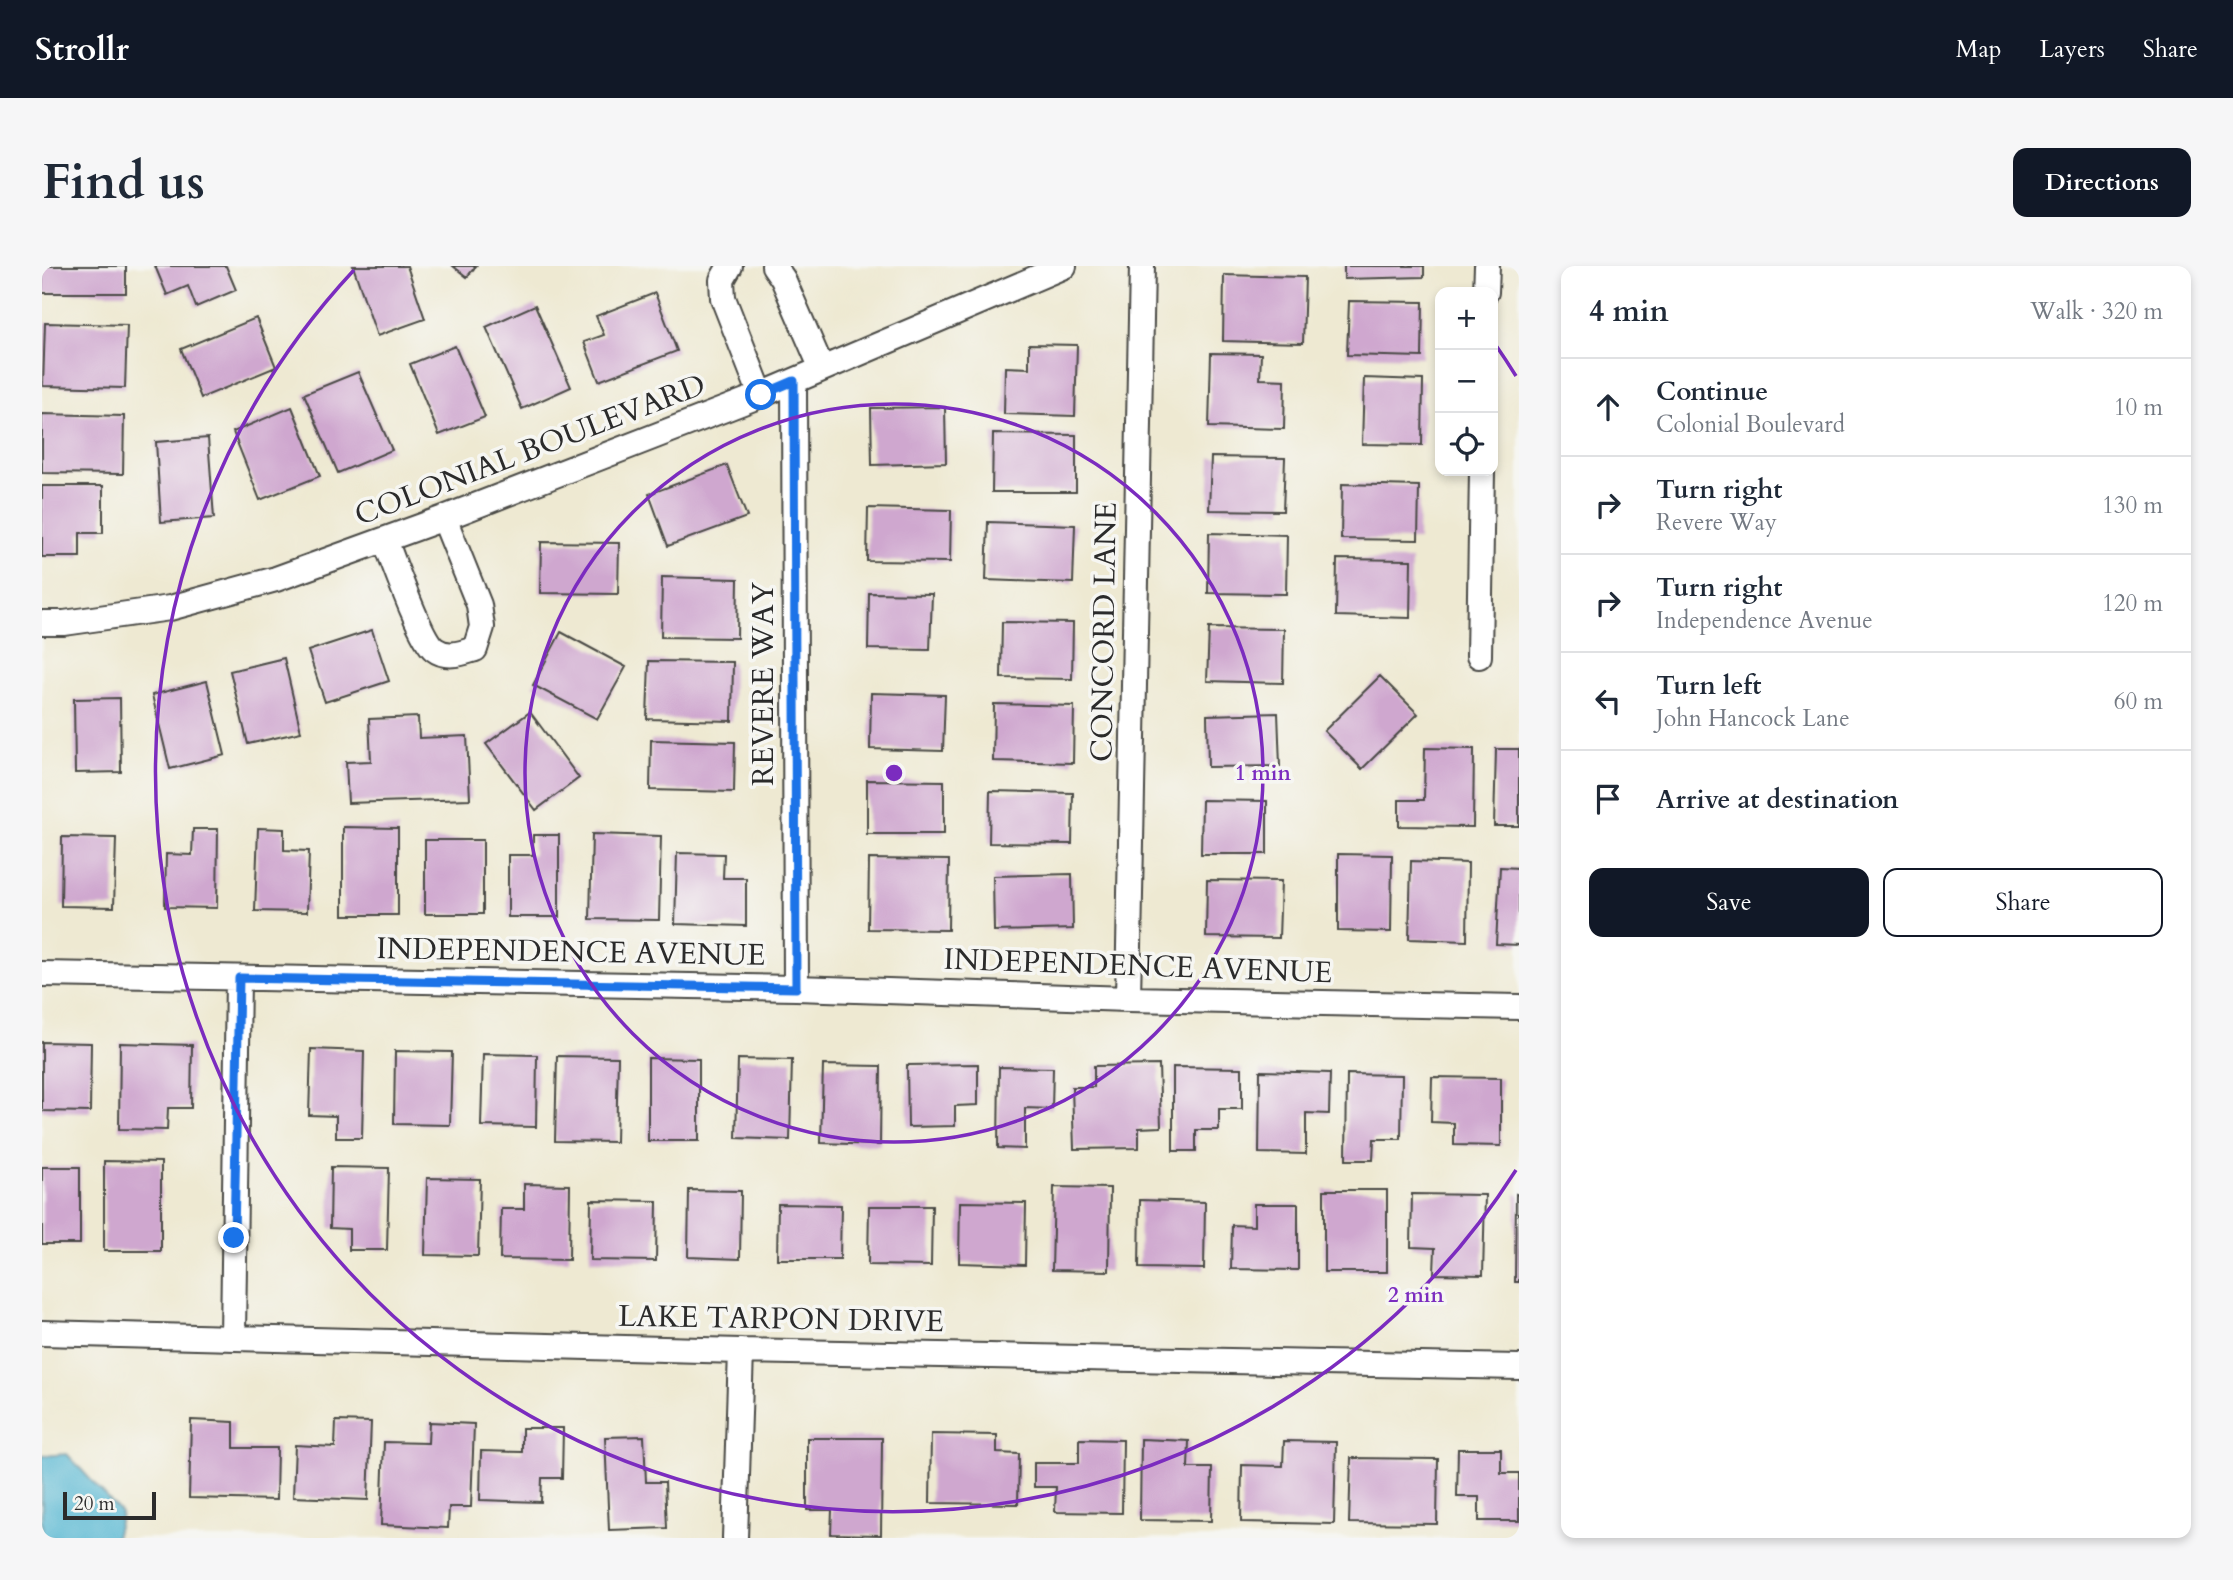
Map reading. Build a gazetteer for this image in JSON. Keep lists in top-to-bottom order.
{
  "streets": {
    "street": [
      "COLONIAL BOULEVARD",
      "CONCORD LANE",
      "REVERE WAY",
      "INDEPENDENCE AVENUE",
      "LAKE TARPON DRIVE"
    ]
  },
  "crossings": [
    ["COLONIAL BOULEVARD", "REVERE WAY"],
    ["CONCORD LANE", "INDEPENDENCE AVENUE"],
    ["REVERE WAY", "INDEPENDENCE AVENUE"]
  ],
  "scale_bar": "20 m",
  "page": {
    "header": "Strollr",
    "nav": ["Map", "Layers", "Share"],
    "buttons": [
      "Directions",
      ["Save", "Share"]
    ],
    "title": "Find us",
    "heading": ["4 min", "Walk · 320 m"],
    "map_buttons": ["+", "−"],
    "list": [
      ["Continue", "Colonial Boulevard", "10 m"],
      ["Turn right", "Revere Way", "130 m"],
      ["Turn right", "Independence Avenue", "120 m"],
      ["Turn left", "John Hancock Lane", "60 m"],
      "Arrive at destination"
    ],
    "scale": "20 m"
  },
  "rings": ["1 min", "2 min"]
}
